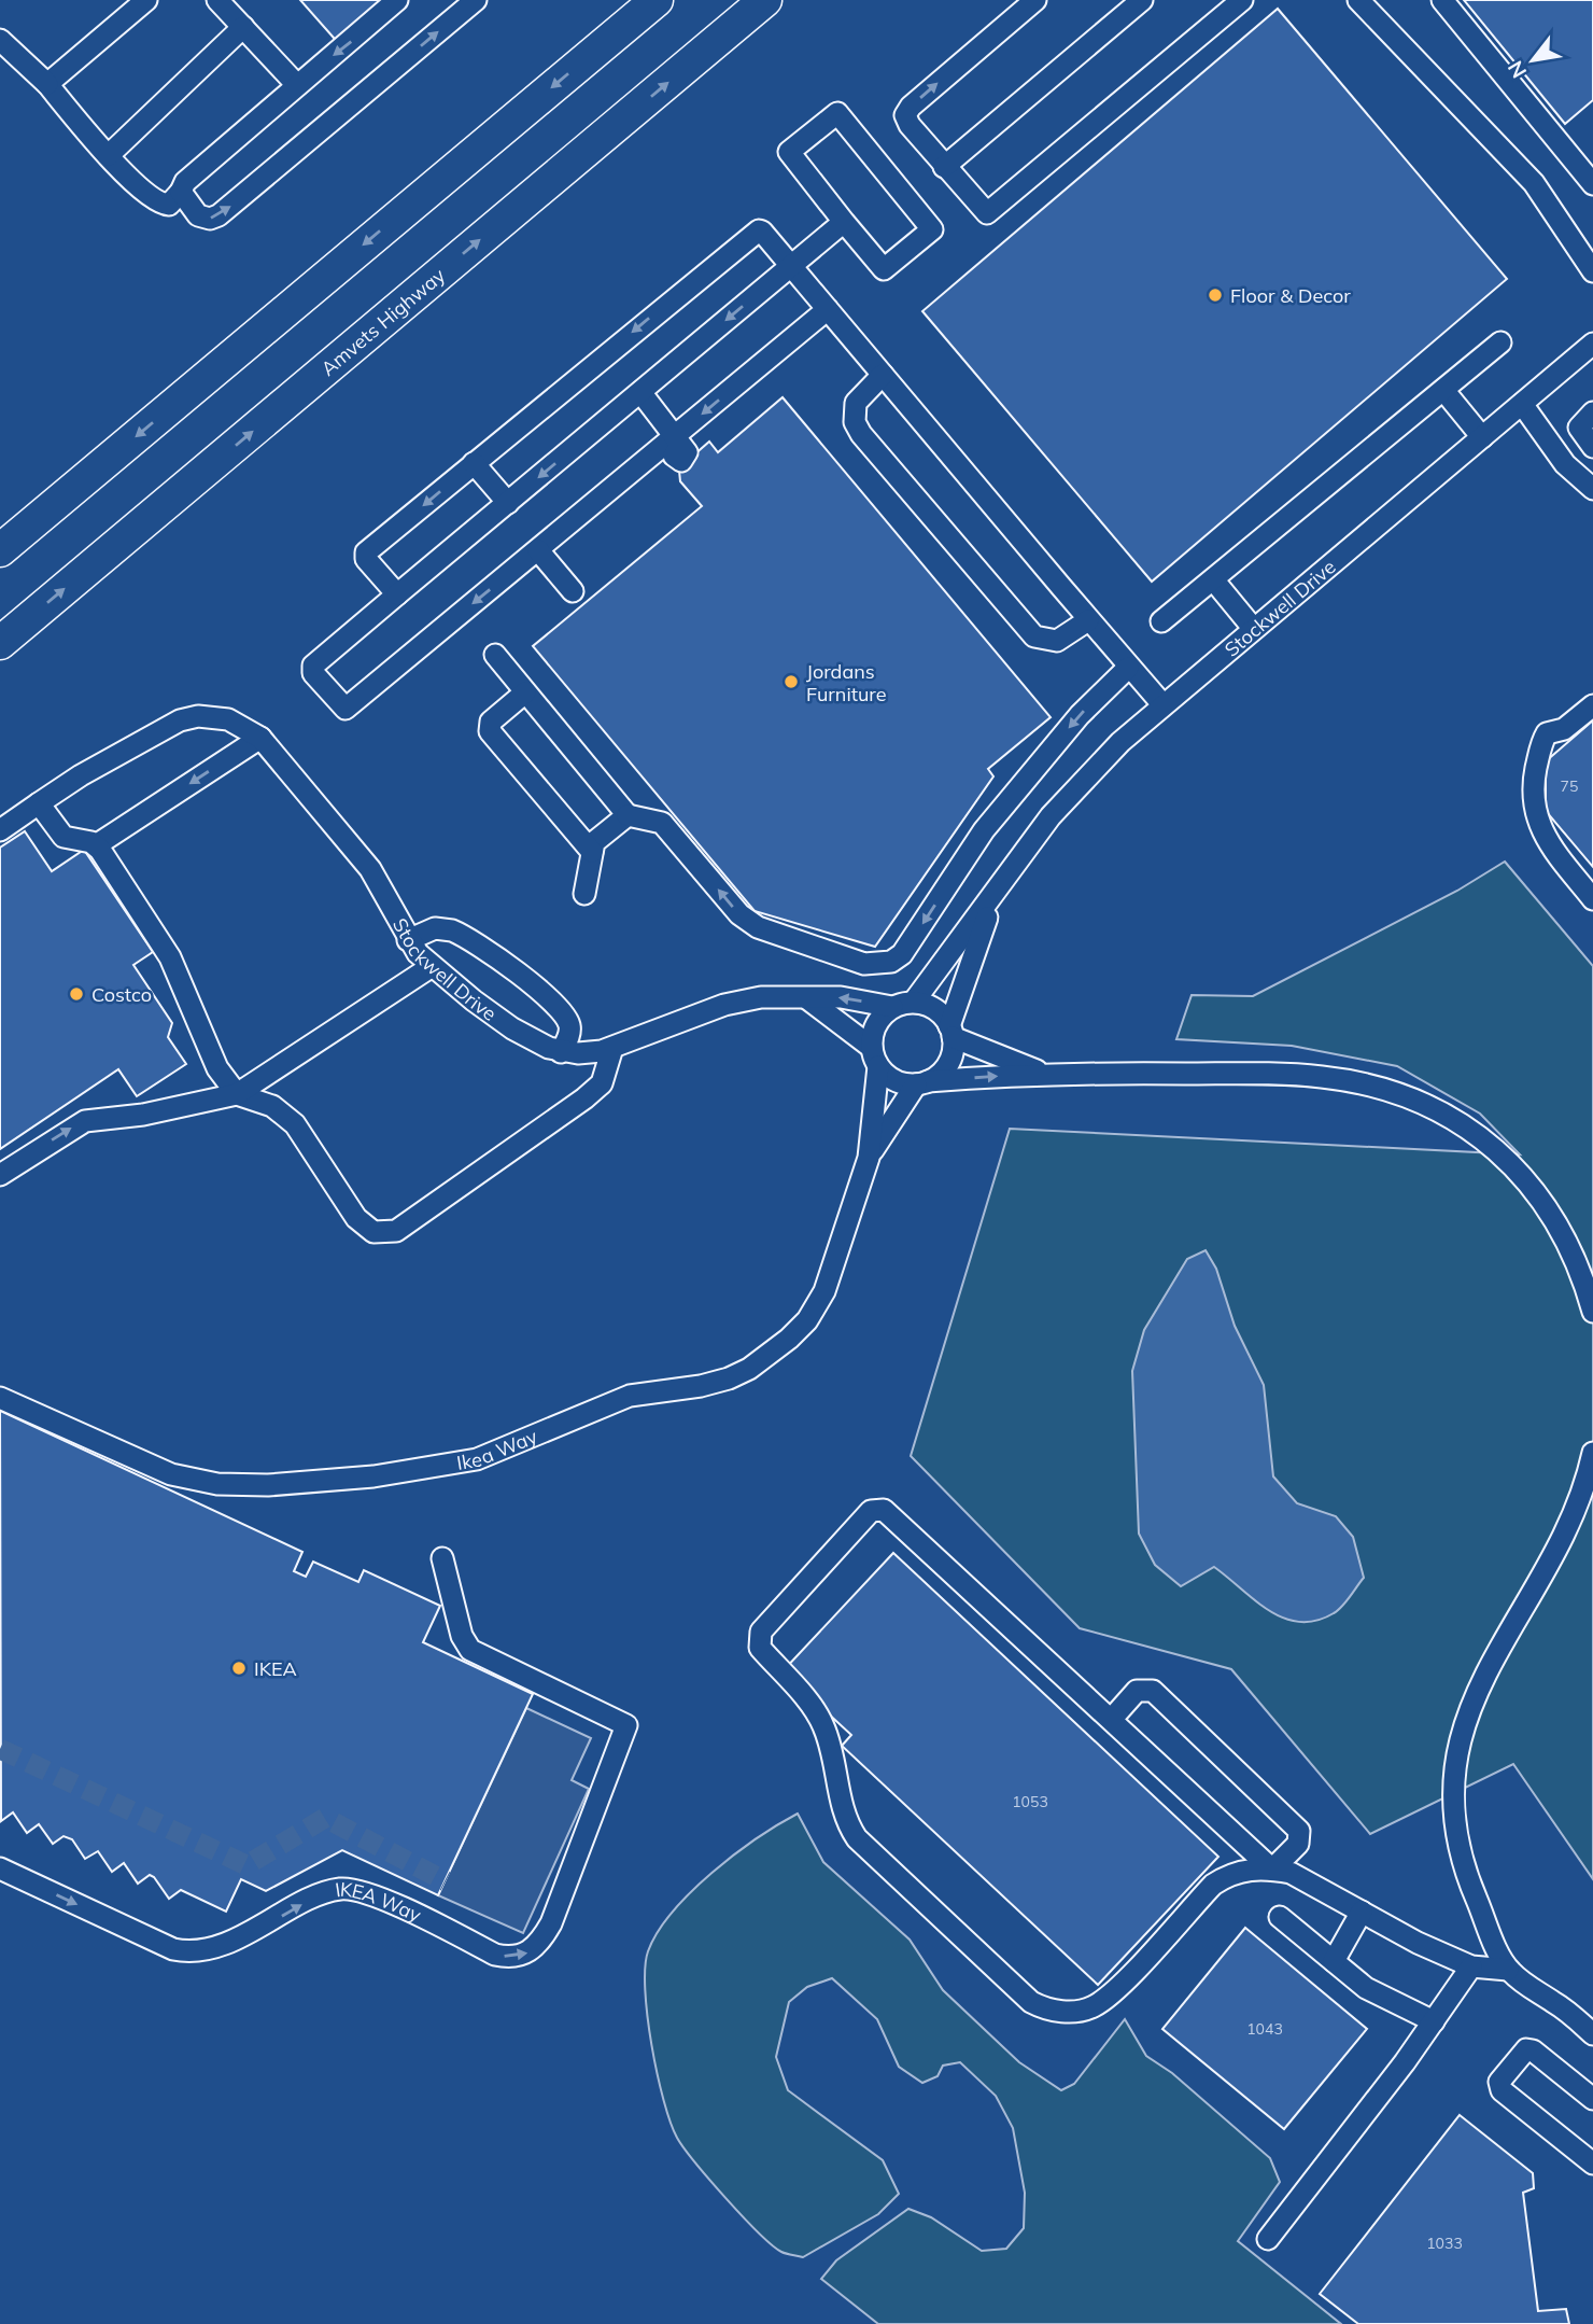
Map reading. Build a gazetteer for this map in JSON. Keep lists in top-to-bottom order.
{
  "streets": {
    "highway": ["Amvets Highway"],
    "street": ["Stockwell Drive", "Ikea Way", "IKEA Way"]
  },
  "crossings": [
    ["Stockwell Drive", "Ikea Way"]
  ],
  "places": [
    "Floor & Decor",
    "Jordans Furniture",
    "Costco",
    "IKEA"
  ],
  "house_numbers": [
    "75",
    "1053",
    "1043",
    "1033"
  ],
  "north": "bottom left"
}
